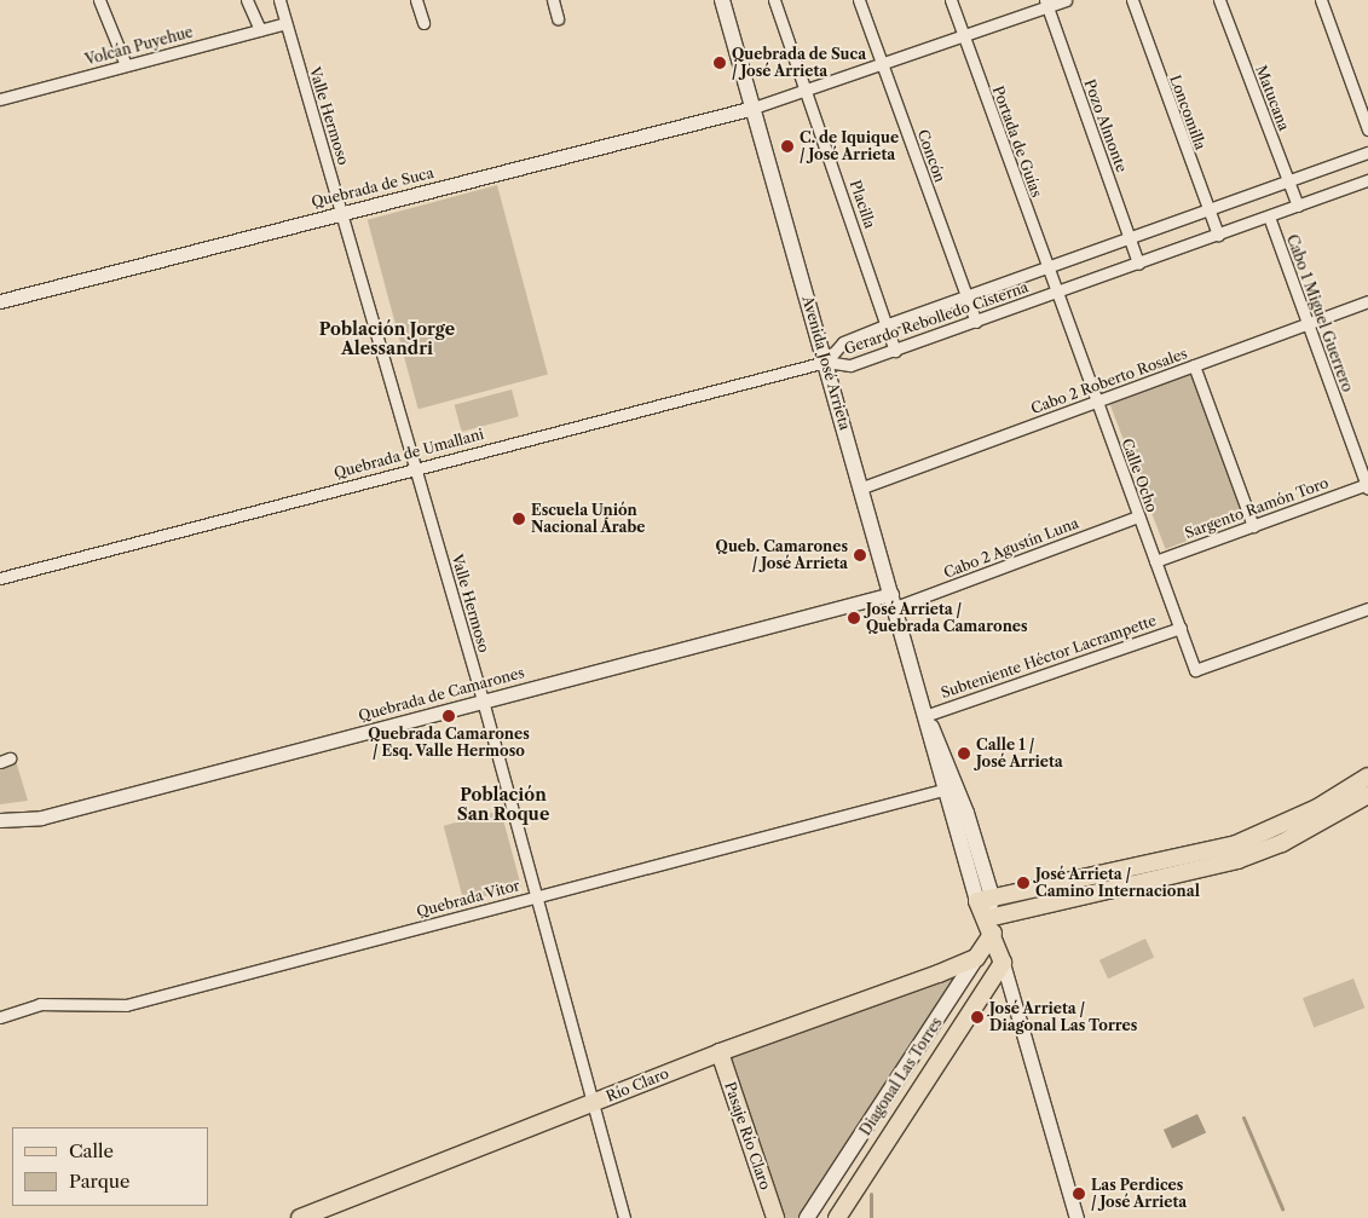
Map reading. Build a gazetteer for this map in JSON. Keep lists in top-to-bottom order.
{
  "streets": {
    "main road": [
      "Avenida José Arrieta",
      "Diagonal Las Torres",
      "Río Claro",
      "Pasaje Río Claro"
    ],
    "street": [
      "Volcán Puyehue",
      "Matucana",
      "Loncomilla",
      "Valle Hermoso",
      "Pozo Almonte",
      "Portada de Guías",
      "Concón",
      "Quebrada de Suca",
      "Placilla",
      "Cabo 1 Miguel Guerrero",
      "Gerardo Rebolledo Cisterna",
      "Cabo 2 Roberto Rosales",
      "Quebrada de Umallani",
      "Calle Ocho",
      "Sargento Ramón Toro",
      "Cabo 2 Agustín Luna",
      "Subteniente Héctor Lacrampette",
      "Quebrada de Camarones",
      "Quebrada Vitor"
    ]
  },
  "crossings": [
    ["Volcán Puyehue", "Valle Hermoso"],
    ["Matucana", "Gerardo Rebolledo Cisterna"],
    ["Loncomilla", "Gerardo Rebolledo Cisterna"],
    ["Valle Hermoso", "Quebrada de Suca"],
    ["Valle Hermoso", "Quebrada de Umallani"],
    ["Valle Hermoso", "Quebrada de Camarones"],
    ["Valle Hermoso", "Quebrada Vitor"],
    ["Valle Hermoso", "Río Claro"],
    ["Pozo Almonte", "Gerardo Rebolledo Cisterna"],
    ["Portada de Guías", "Gerardo Rebolledo Cisterna"],
    ["Portada de Guías", "Calle Ocho"],
    ["Concón", "Gerardo Rebolledo Cisterna"],
    ["Quebrada de Suca", "Avenida José Arrieta"],
    ["Placilla", "Gerardo Rebolledo Cisterna"],
    ["Cabo 1 Miguel Guerrero", "Gerardo Rebolledo Cisterna"],
    ["Cabo 1 Miguel Guerrero", "Cabo 2 Roberto Rosales"],
    ["Cabo 1 Miguel Guerrero", "Sargento Ramón Toro"],
    ["Gerardo Rebolledo Cisterna", "Avenida José Arrieta"],
    ["Gerardo Rebolledo Cisterna", "Quebrada de Umallani"],
    ["Gerardo Rebolledo Cisterna", "Calle Ocho"],
    ["Avenida José Arrieta", "Cabo 2 Roberto Rosales"],
    ["Avenida José Arrieta", "Quebrada de Umallani"],
    ["Avenida José Arrieta", "Cabo 2 Agustín Luna"],
    ["Avenida José Arrieta", "Subteniente Héctor Lacrampette"],
    ["Avenida José Arrieta", "Quebrada de Camarones"],
    ["Avenida José Arrieta", "Quebrada Vitor"],
    ["Avenida José Arrieta", "Diagonal Las Torres"],
    ["Cabo 2 Roberto Rosales", "Calle Ocho"],
    ["Calle Ocho", "Sargento Ramón Toro"],
    ["Calle Ocho", "Cabo 2 Agustín Luna"],
    ["Calle Ocho", "Subteniente Héctor Lacrampette"],
    ["Cabo 2 Agustín Luna", "Quebrada de Camarones"],
    ["Diagonal Las Torres", "Río Claro"],
    ["Río Claro", "Pasaje Río Claro"]
  ],
  "districts": ["Población Jorge Alessandri", "Población San Roque"],
  "places": [
    "Quebrada de Suca / José Arrieta",
    "C. de Iquique / José Arrieta",
    "Escuela Unión Nacional Árabe",
    "Queb. Camarones / José Arrieta",
    "José Arrieta / Quebrada Camarones",
    "Quebrada Camarones / Esq. Valle Hermoso",
    "Calle 1 / José Arrieta",
    "José Arrieta / Camino Internacional",
    "José Arrieta / Diagonal Las Torres",
    "Las Perdices / José Arrieta"
  ],
  "legend": ["Calle", "Parque"]
}
